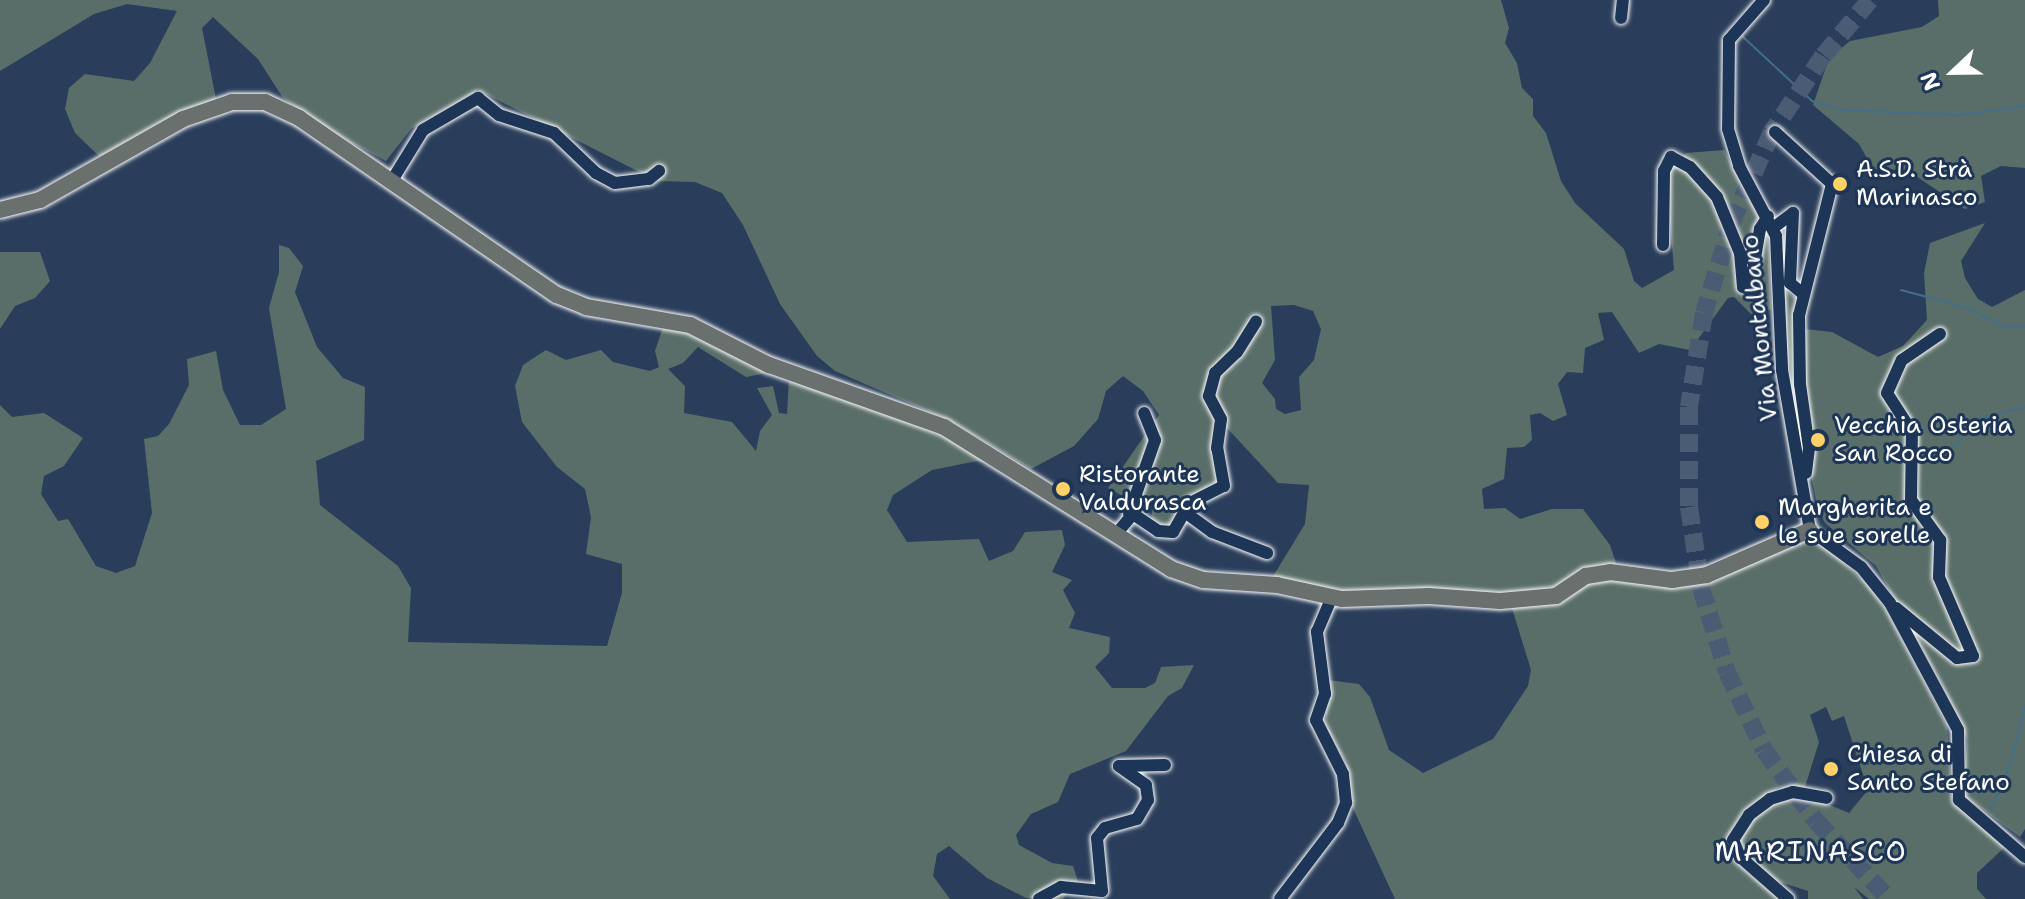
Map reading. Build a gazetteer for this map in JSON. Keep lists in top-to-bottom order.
{
  "streets": {
    "street": ["Via Montalbano"]
  },
  "districts": ["MARINASCO"],
  "places": [
    "A.S.D. Strà Marinasco",
    "Vecchia Osteria San Rocco",
    "Ristorante Valdurasca",
    "Margherita e le sue sorelle",
    "Chiesa di Santo Stefano"
  ],
  "north": "left"
}
